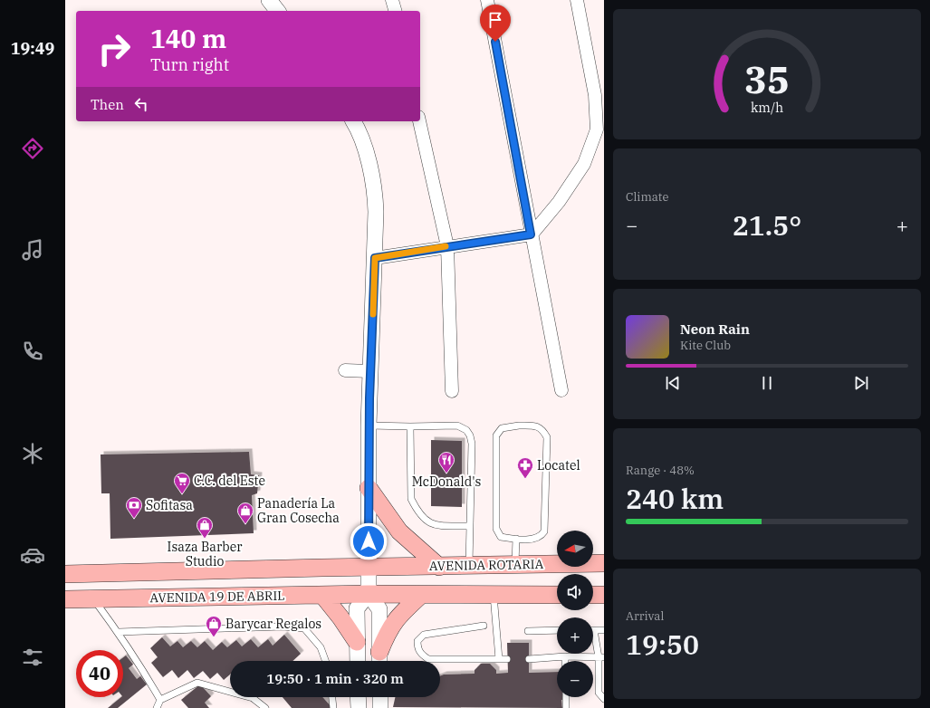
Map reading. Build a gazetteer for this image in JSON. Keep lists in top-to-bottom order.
{
  "streets": {
    "main road": ["AVENIDA ROTARIA", "AVENIDA 19 DE ABRIL"]
  },
  "crossings": [
    ["AVENIDA ROTARIA", "AVENIDA 19 DE ABRIL"]
  ],
  "places": {
    "restaurant": ["McDonald's"],
    "pharmacy": ["Locatel"],
    "supermarket": ["C.C. del Este"],
    "bank": ["Sofitasa"],
    "shop": ["Panadería La Gran Cosecha", "Isaza Barber Studio", "Barycar Regalos"]
  },
  "north": "left",
  "page": {
    "tabs": "19:49",
    "turn": ["140 m", "Turn right"],
    "then": "Then",
    "tile": [
      "Climate",
      ["Range · 48%", "240 km"],
      ["Arrival", "19:50"]
    ],
    "heat": ["−", "21.5°", "+"],
    "song": ["Neon Rain", "Kite Club"],
    "map_buttons": ["+", "−"],
    "limit": "40",
    "trip": "19:50 · 1 min · 320 m",
    "gauge": ["35", "km/h"]
  }
}
